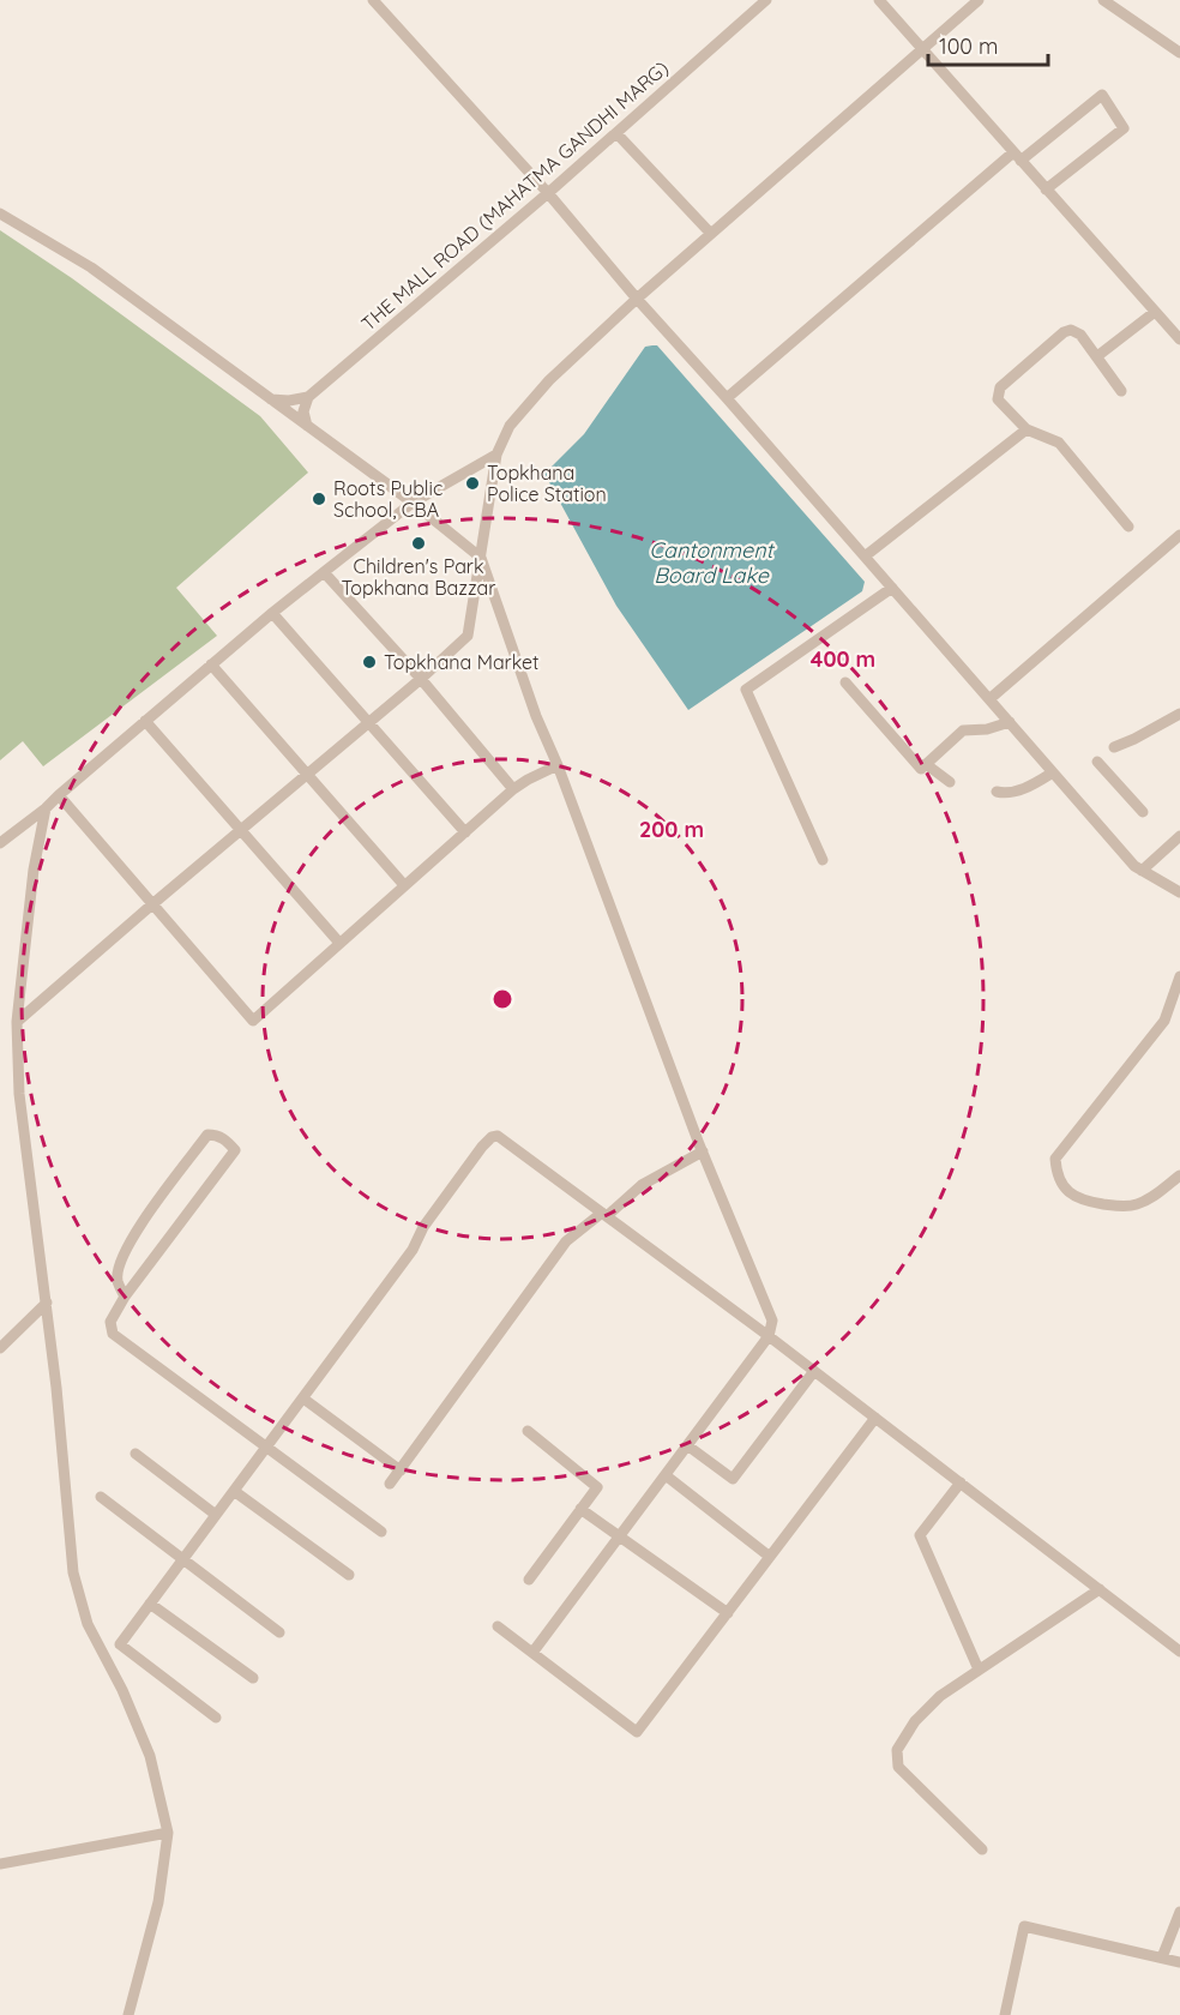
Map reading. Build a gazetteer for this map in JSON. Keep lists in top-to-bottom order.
{
  "streets": {
    "street": ["THE MALL ROAD (MAHATMA GANDHI MARG)"]
  },
  "water": ["Cantonment Board Lake"],
  "places": [
    "Topkhana Police Station",
    "Roots Public School, CBA",
    "Children's Park Topkhana Bazzar",
    "Topkhana Market"
  ],
  "scale_bar": "100 m",
  "rings": ["400 m", "200 m"]
}
